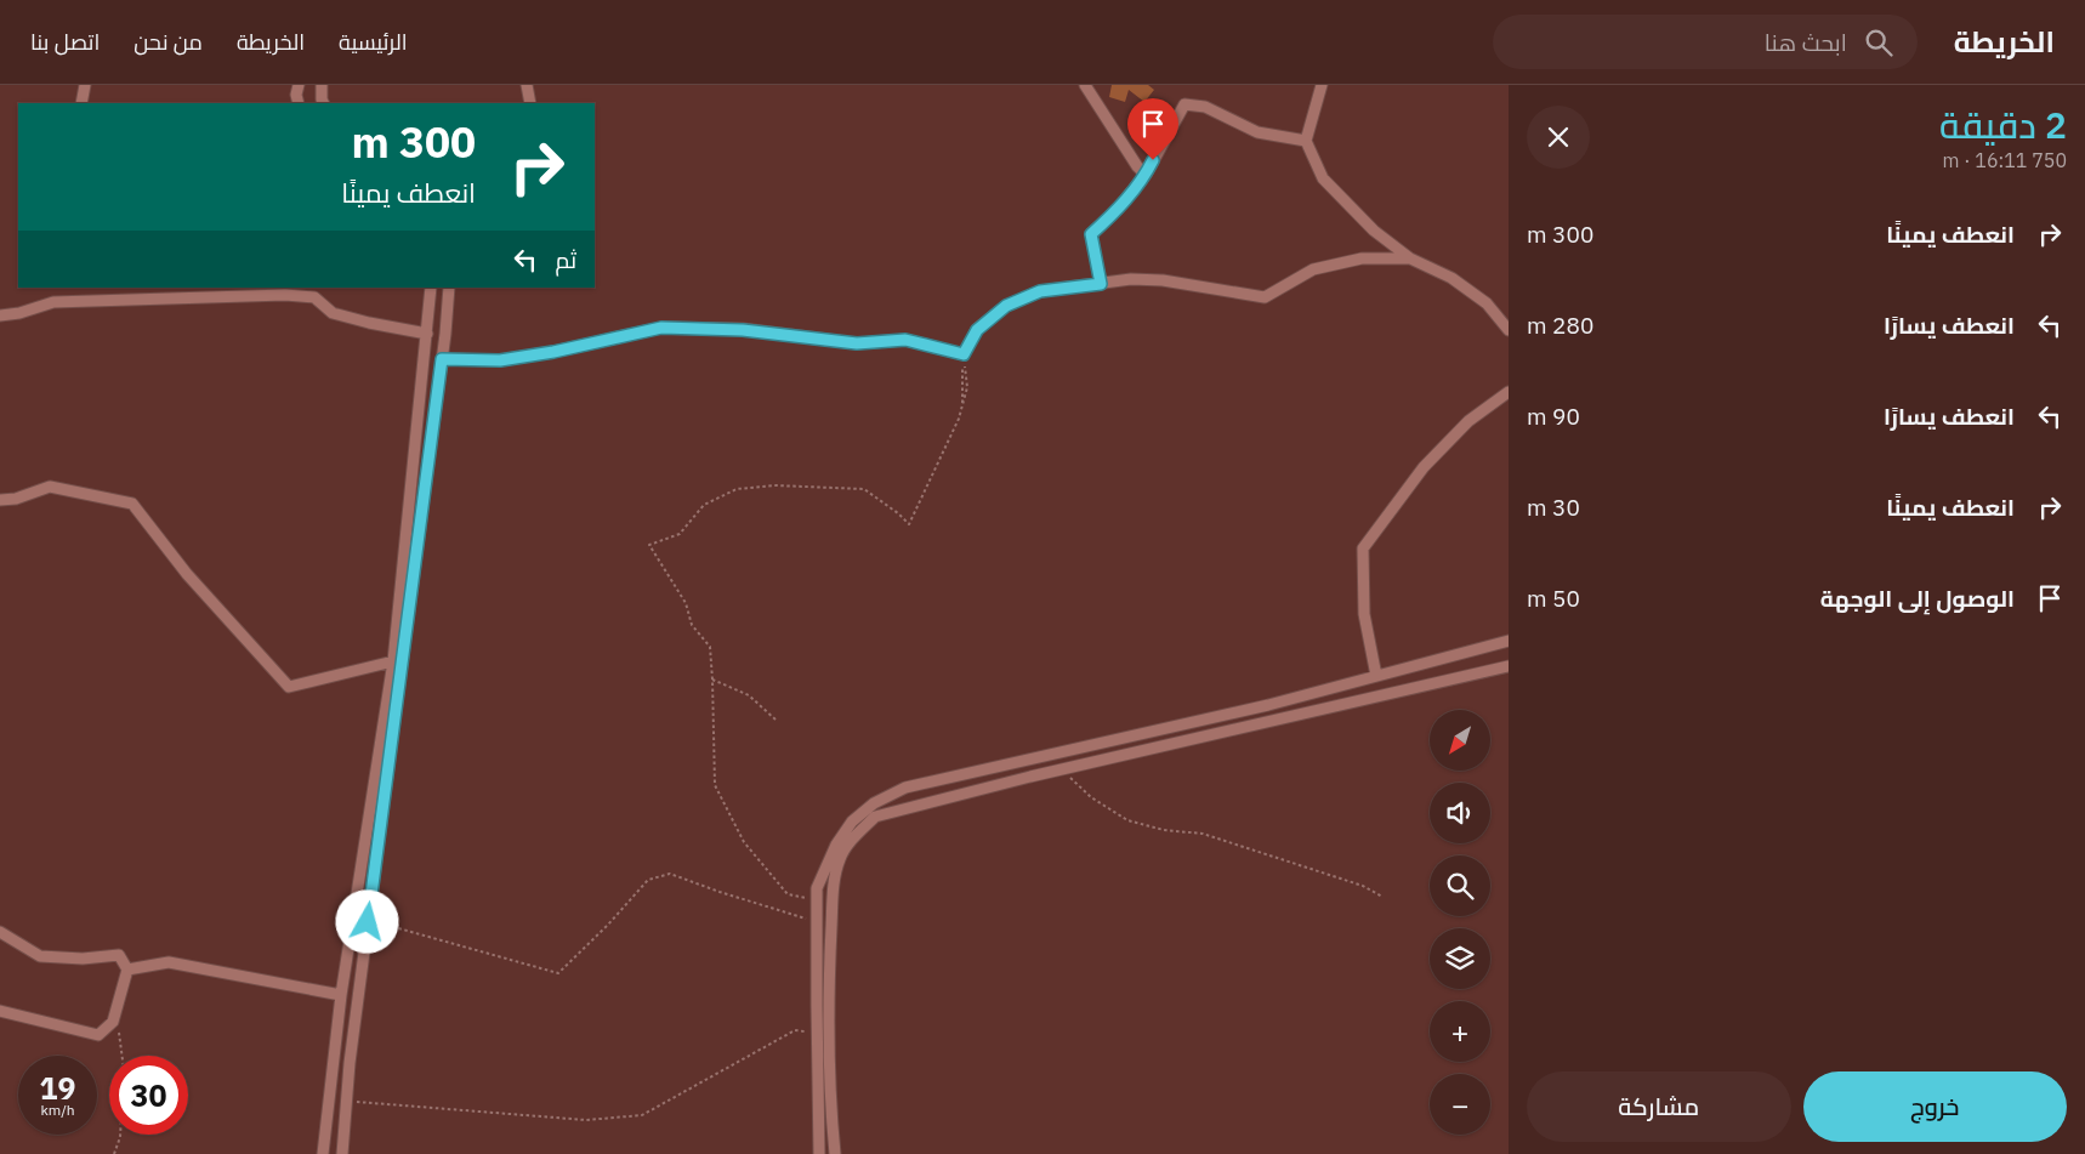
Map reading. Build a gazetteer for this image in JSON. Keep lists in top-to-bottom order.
{
  "north": "bottom left",
  "page": {
    "header": "الخريطة",
    "search": "ابحث هنا",
    "nav": [
      "الرئيسية",
      "الخريطة",
      "من نحن",
      "اتصل بنا"
    ],
    "heading": ["2 دقيقة", "750 m · 16:11"],
    "turn": ["300 m", "انعطف يمينًا"],
    "list": [
      {
        "name": "انعطف يمينًا",
        "value": "300 m"
      },
      {
        "name": "انعطف يسارًا",
        "value": "280 m"
      },
      {
        "name": "انعطف يسارًا",
        "value": "90 m"
      },
      {
        "name": "انعطف يمينًا",
        "value": "30 m"
      },
      {
        "name": "الوصول إلى الوجهة",
        "value": "50 m"
      }
    ],
    "then": "ثم",
    "map_buttons": ["+", "−"],
    "speed": "19 km/h",
    "limit": "30",
    "buttons": ["خروج", "مشاركة"]
  }
}
